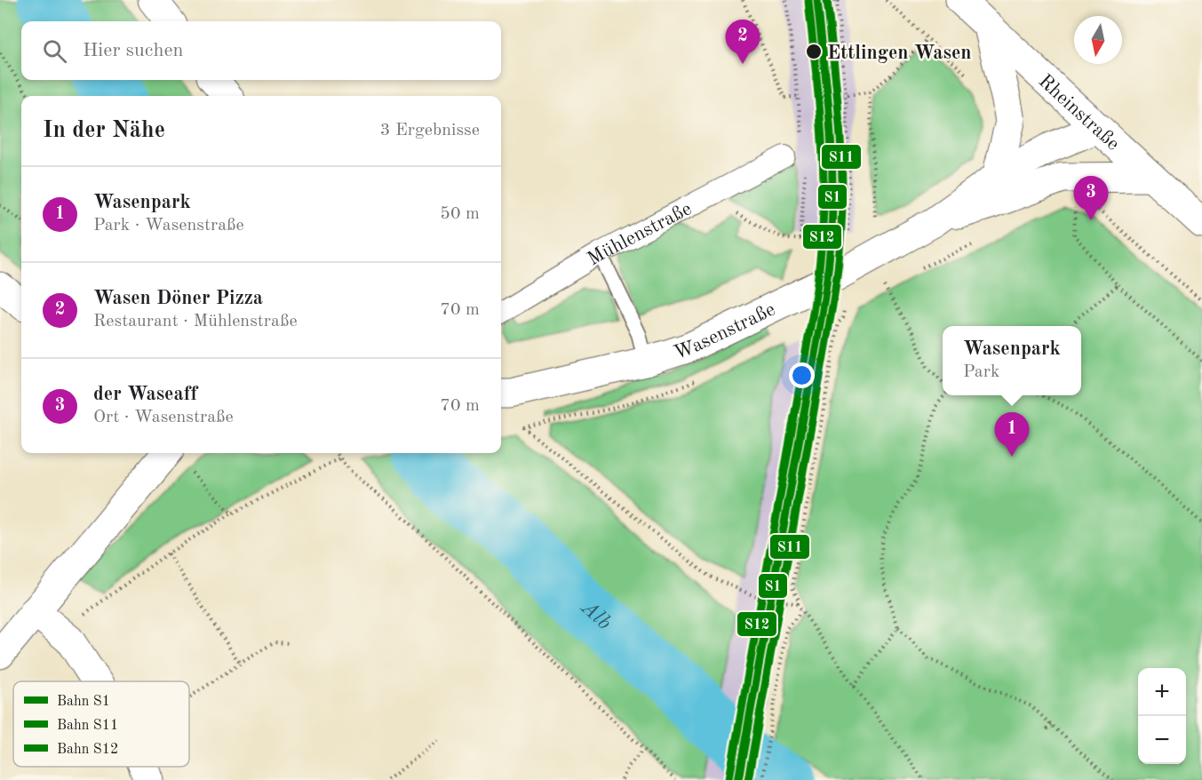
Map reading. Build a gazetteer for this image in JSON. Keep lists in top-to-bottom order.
{
  "streets": {
    "street": ["Rheinstraße", "Mühlenstraße", "Wasenstraße"]
  },
  "crossings": [
    ["Rheinstraße", "Wasenstraße"]
  ],
  "water": ["Alb"],
  "places": ["Ettlingen Wasen"],
  "lines": ["rail line S1", "rail line S11", "rail line S12"],
  "legend": ["Bahn S1", "Bahn S11", "Bahn S12"],
  "north": "bottom",
  "page": {
    "pins": ["2", "3", "1"],
    "search": "Hier suchen",
    "heading": ["In der Nähe", "3 Ergebnisse"],
    "list": [
      {
        "mark": "1",
        "name": "Wasenpark",
        "note": "Park · Wasenstraße",
        "value": "50 m"
      },
      {
        "mark": "2",
        "name": "Wasen Döner Pizza",
        "note": "Restaurant · Mühlenstraße",
        "value": "70 m"
      },
      {
        "mark": "3",
        "name": "der Waseaff",
        "note": "Ort · Wasenstraße",
        "value": "70 m"
      }
    ],
    "popup": ["Wasenpark", "Park"],
    "map_buttons": ["+", "−"]
  }
}
